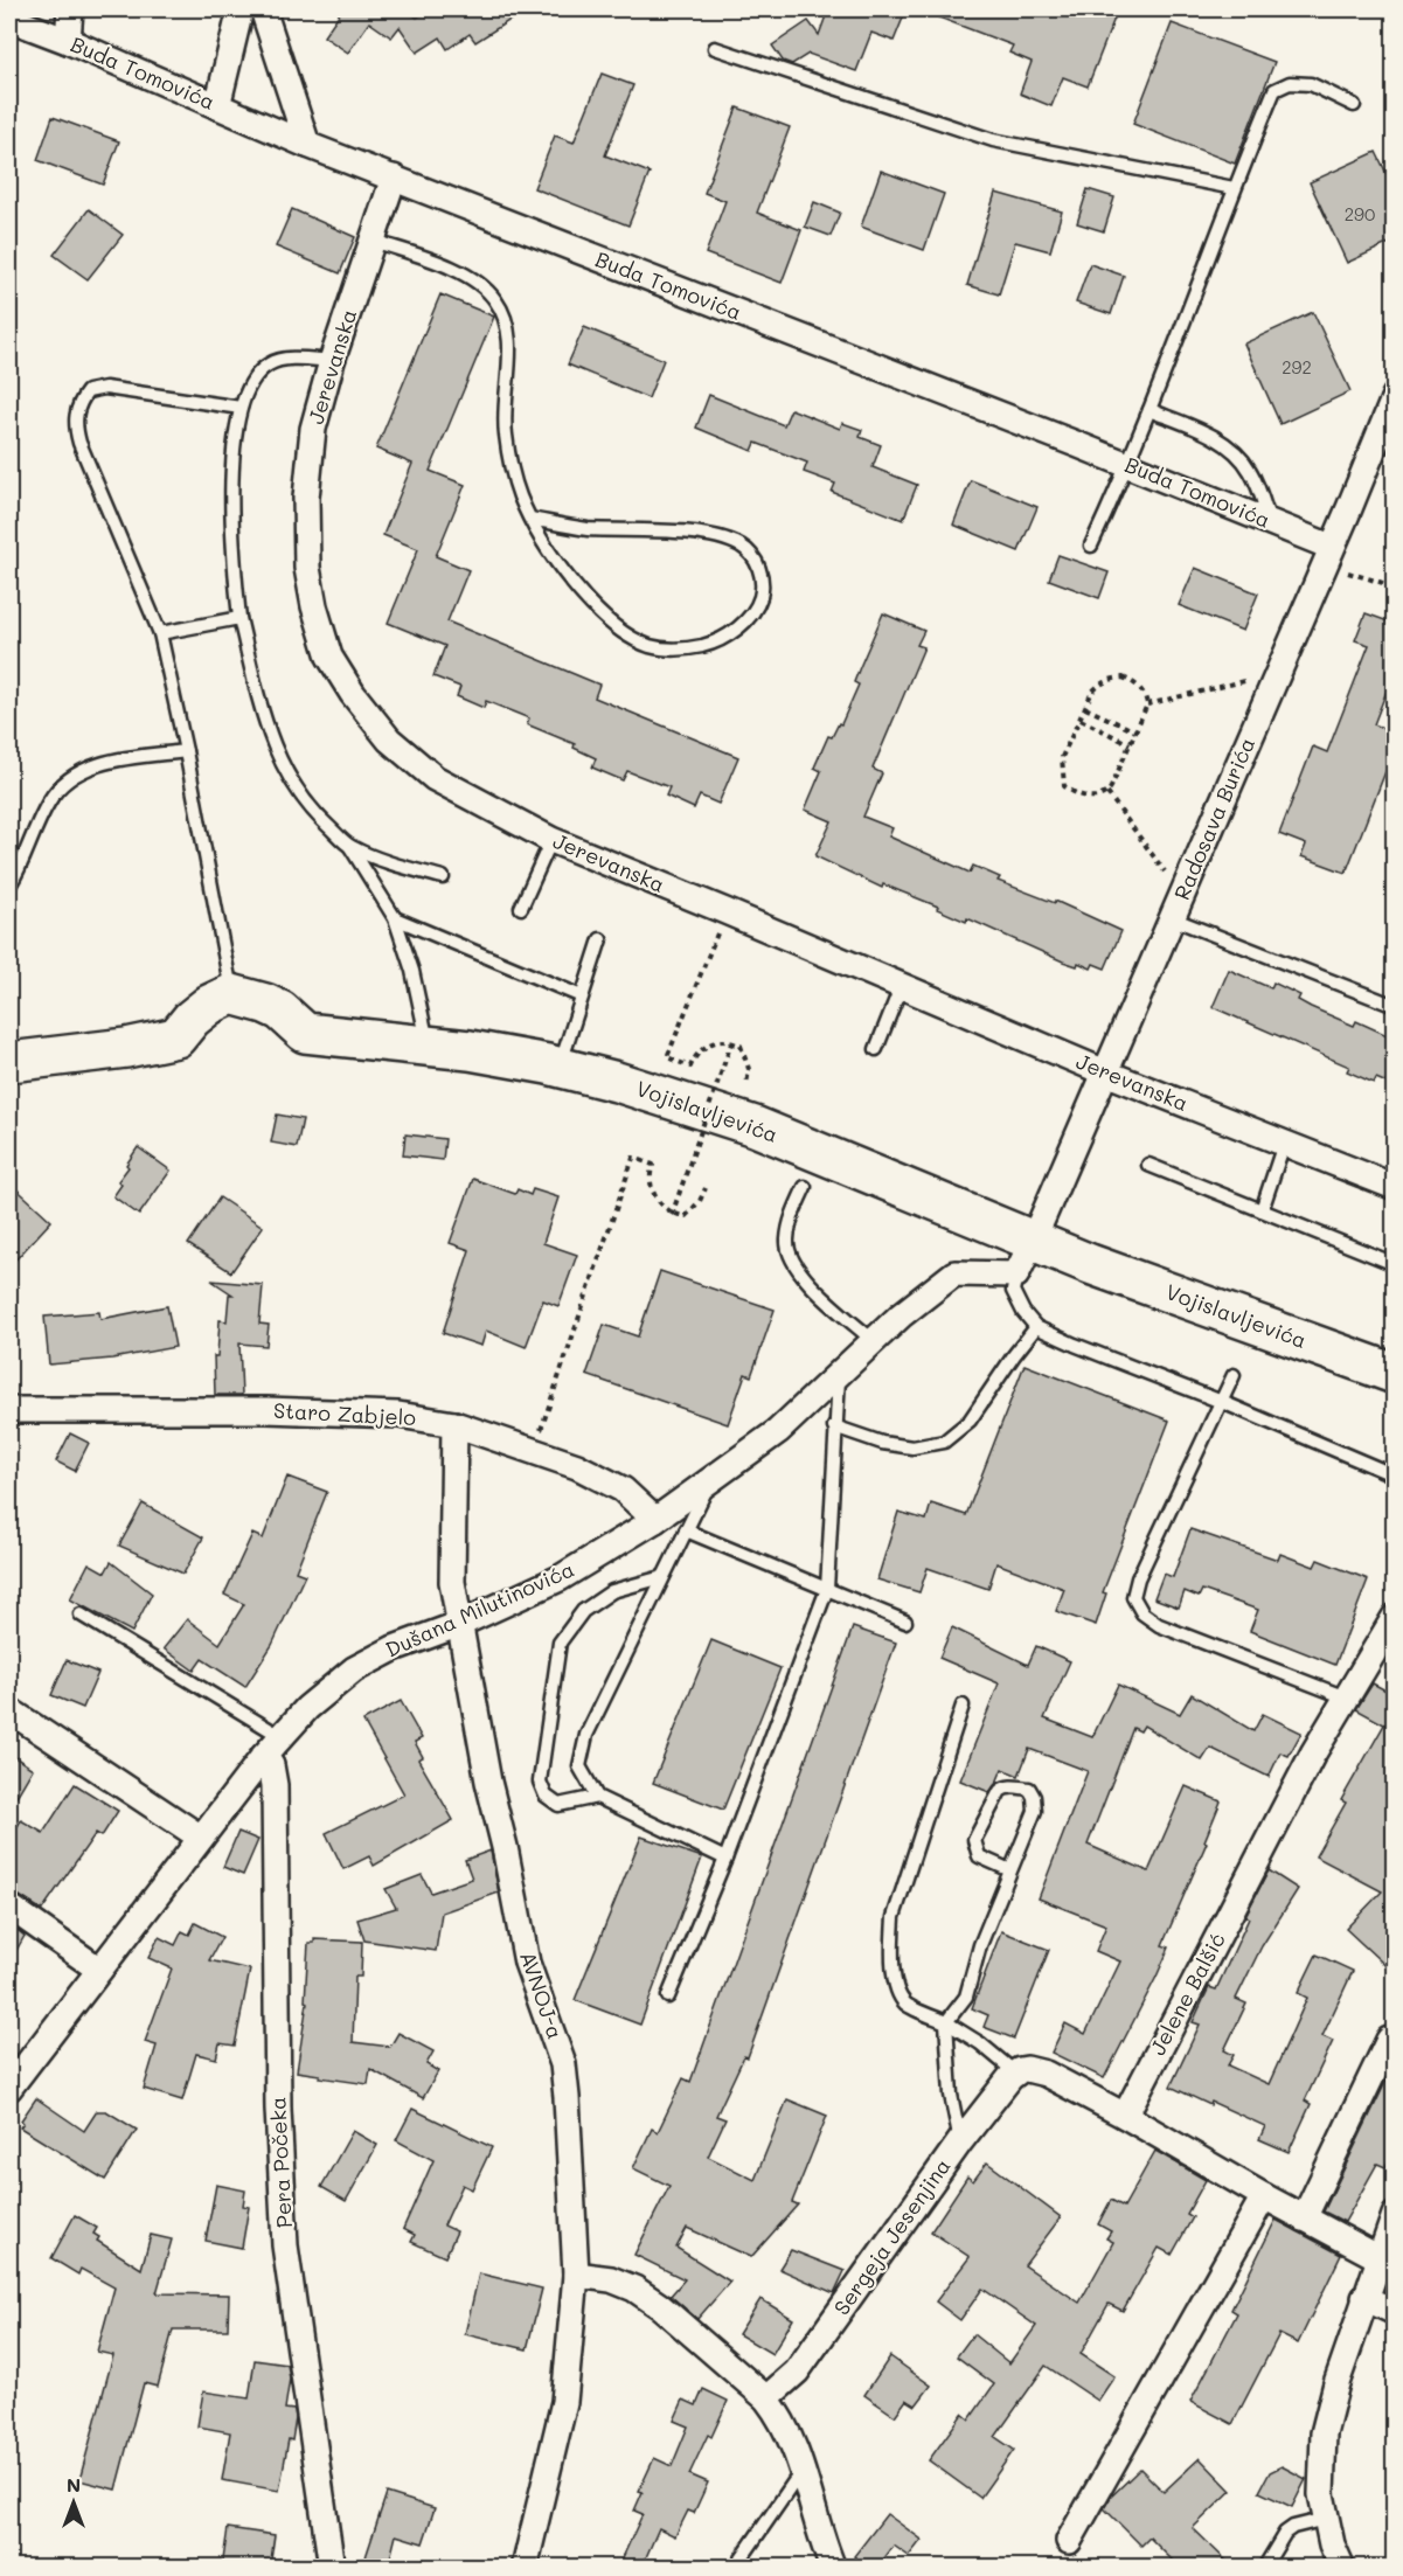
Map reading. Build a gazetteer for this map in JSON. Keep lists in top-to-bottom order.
{
  "streets": {
    "main road": ["Vojislavljevića"],
    "street": [
      "Buda Tomovića",
      "Jerevanska",
      "Radosava Burića",
      "Staro Zabjelo",
      "Dušana Milutinovića",
      "Jelene Balšić",
      "AVNOJ-a",
      "Pera Počeka",
      "Sergeja Jesenjina"
    ]
  },
  "crossings": [
    ["Buda Tomovića", "Jerevanska"],
    ["Buda Tomovića", "Radosava Burića"],
    ["Jerevanska", "Radosava Burića"],
    ["Radosava Burića", "Vojislavljevića"],
    ["Radosava Burića", "Dušana Milutinovića"],
    ["Vojislavljevića", "Dušana Milutinovića"],
    ["Staro Zabjelo", "Dušana Milutinovića"],
    ["Staro Zabjelo", "AVNOJ-a"],
    ["Dušana Milutinovića", "AVNOJ-a"],
    ["Dušana Milutinovića", "Pera Počeka"]
  ],
  "house_numbers": ["290", "292"],
  "north": "top"
}
